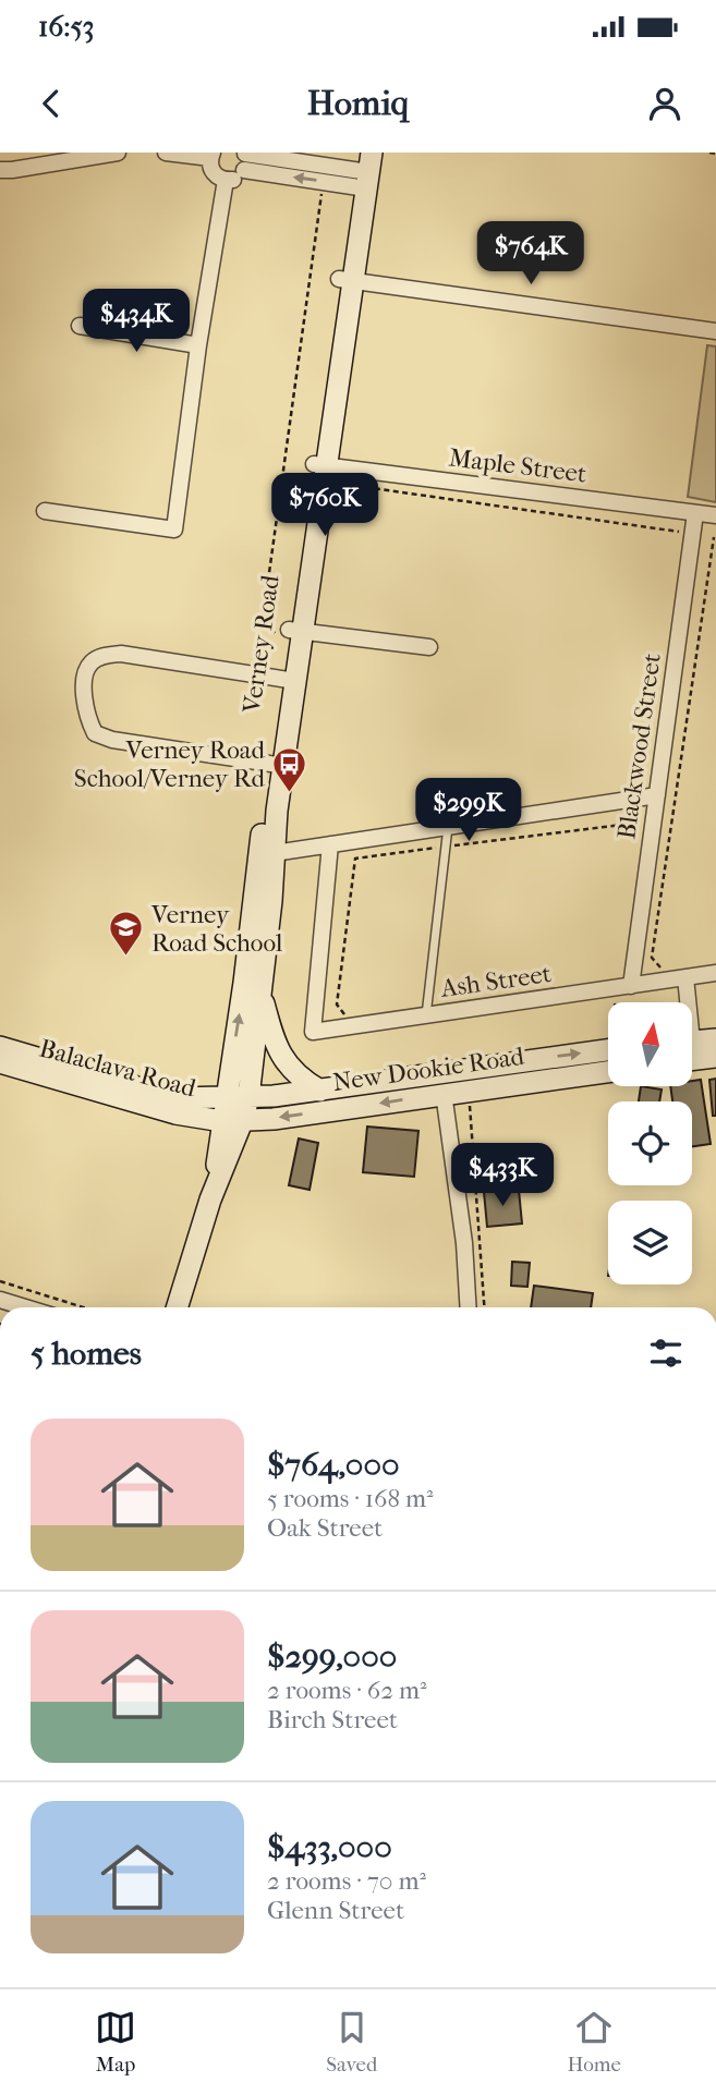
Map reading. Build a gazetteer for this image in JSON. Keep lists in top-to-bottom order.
{
  "streets": {
    "street": [
      "Maple Street",
      "Verney Road",
      "Blackwood Street",
      "Ash Street",
      "Balaclava Road",
      "New Dookie Road"
    ]
  },
  "crossings": [
    ["Maple Street", "Verney Road"],
    ["Maple Street", "Blackwood Street"],
    ["Verney Road", "Balaclava Road"],
    ["Verney Road", "New Dookie Road"],
    ["Blackwood Street", "Ash Street"],
    ["Balaclava Road", "New Dookie Road"]
  ],
  "places": {
    "bus stop": ["Verney Road School/Verney Rd"],
    "school or university": ["Verney Road School"]
  },
  "north": "top",
  "page": {
    "status": "16:53",
    "header": "Homiq",
    "price": [
      "$764K",
      "$434K",
      "$760K",
      "$299K",
      "$433K"
    ],
    "heading": "5 homes",
    "list": [
      {
        "name": "$764,000",
        "note": "5 rooms · 168 m² · Oak Street"
      },
      {
        "name": "$299,000",
        "note": "2 rooms · 62 m² · Birch Street"
      },
      {
        "name": "$433,000",
        "note": "2 rooms · 70 m² · Glenn Street"
      }
    ],
    "tabs": ["Map", "Saved", "Home"]
  }
}
